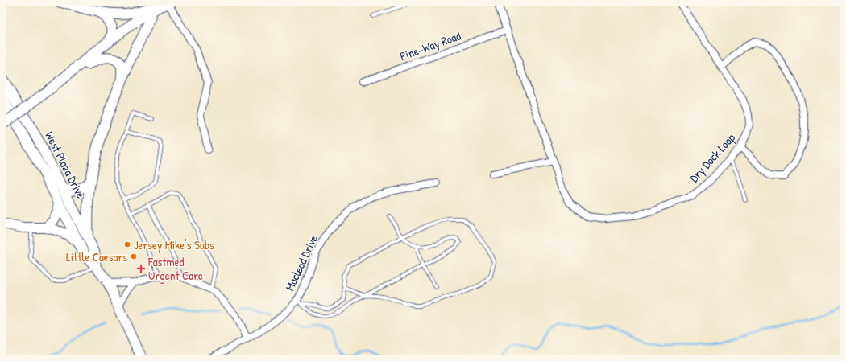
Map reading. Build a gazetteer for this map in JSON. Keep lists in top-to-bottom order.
{
  "streets": {
    "main road": ["West Plaza Drive"],
    "street": ["Pine-Way Road", "Dry Dock Loop", "Macleod Drive"]
  },
  "crossings": [
    ["Pine-Way Road", "Dry Dock Loop"]
  ],
  "places": {
    "other": ["Jersey Mike's Subs", "Little Caesars"],
    "health": ["Fastmed Urgent Care"]
  }
}
